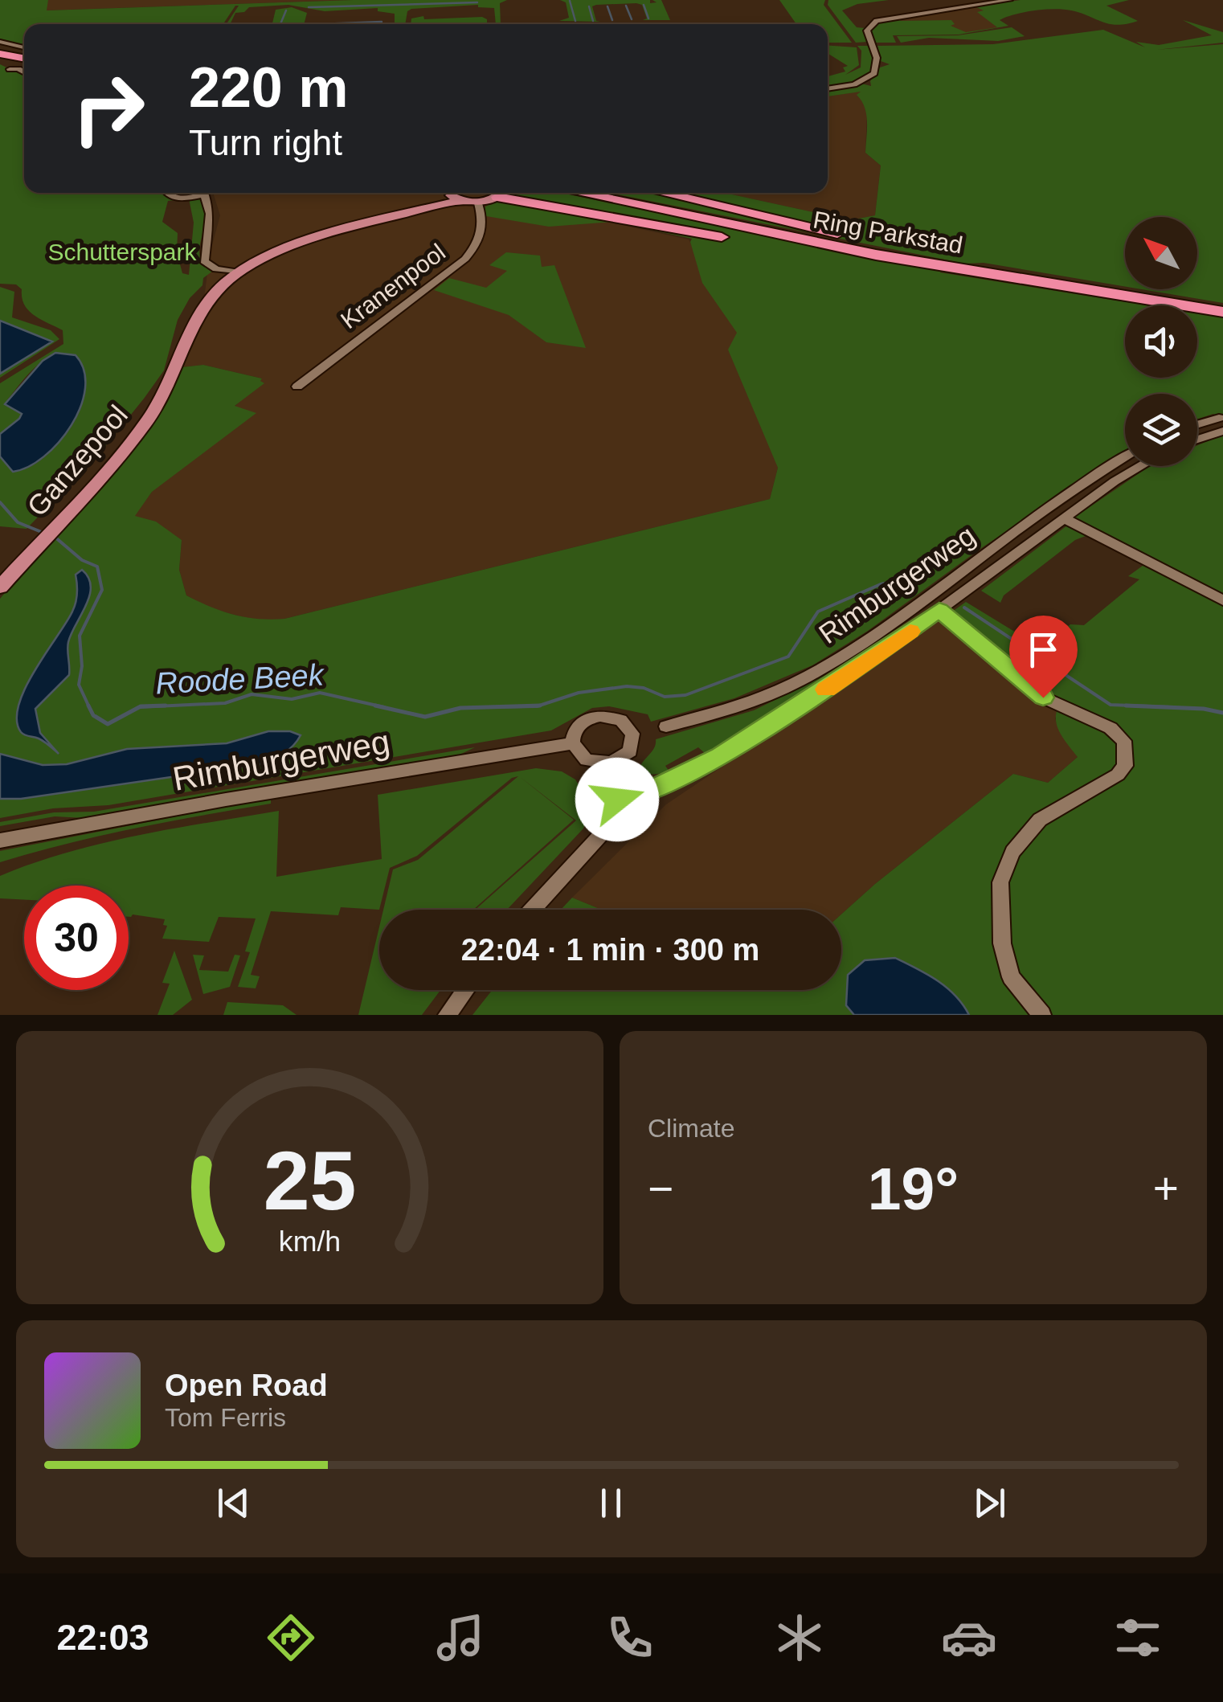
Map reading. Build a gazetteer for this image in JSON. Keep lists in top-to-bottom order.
{
  "streets": {
    "highway": ["Ring Parkstad"],
    "main road": ["Kranenpool", "Ganzepool"],
    "street": ["Rimburgerweg"]
  },
  "crossings": [
    ["Kranenpool", "Ganzepool"]
  ],
  "water": ["Roode Beek"],
  "parks": ["Schutterspark"],
  "north": "top left",
  "page": {
    "turn": ["220 m", "Turn right"],
    "limit": "30",
    "trip": "22:04 · 1 min · 300 m",
    "tile": "Climate",
    "heat": ["−", "19°", "+"],
    "song": ["Open Road", "Tom Ferris"],
    "tabs": "22:03",
    "gauge": ["25", "km/h"]
  }
}
